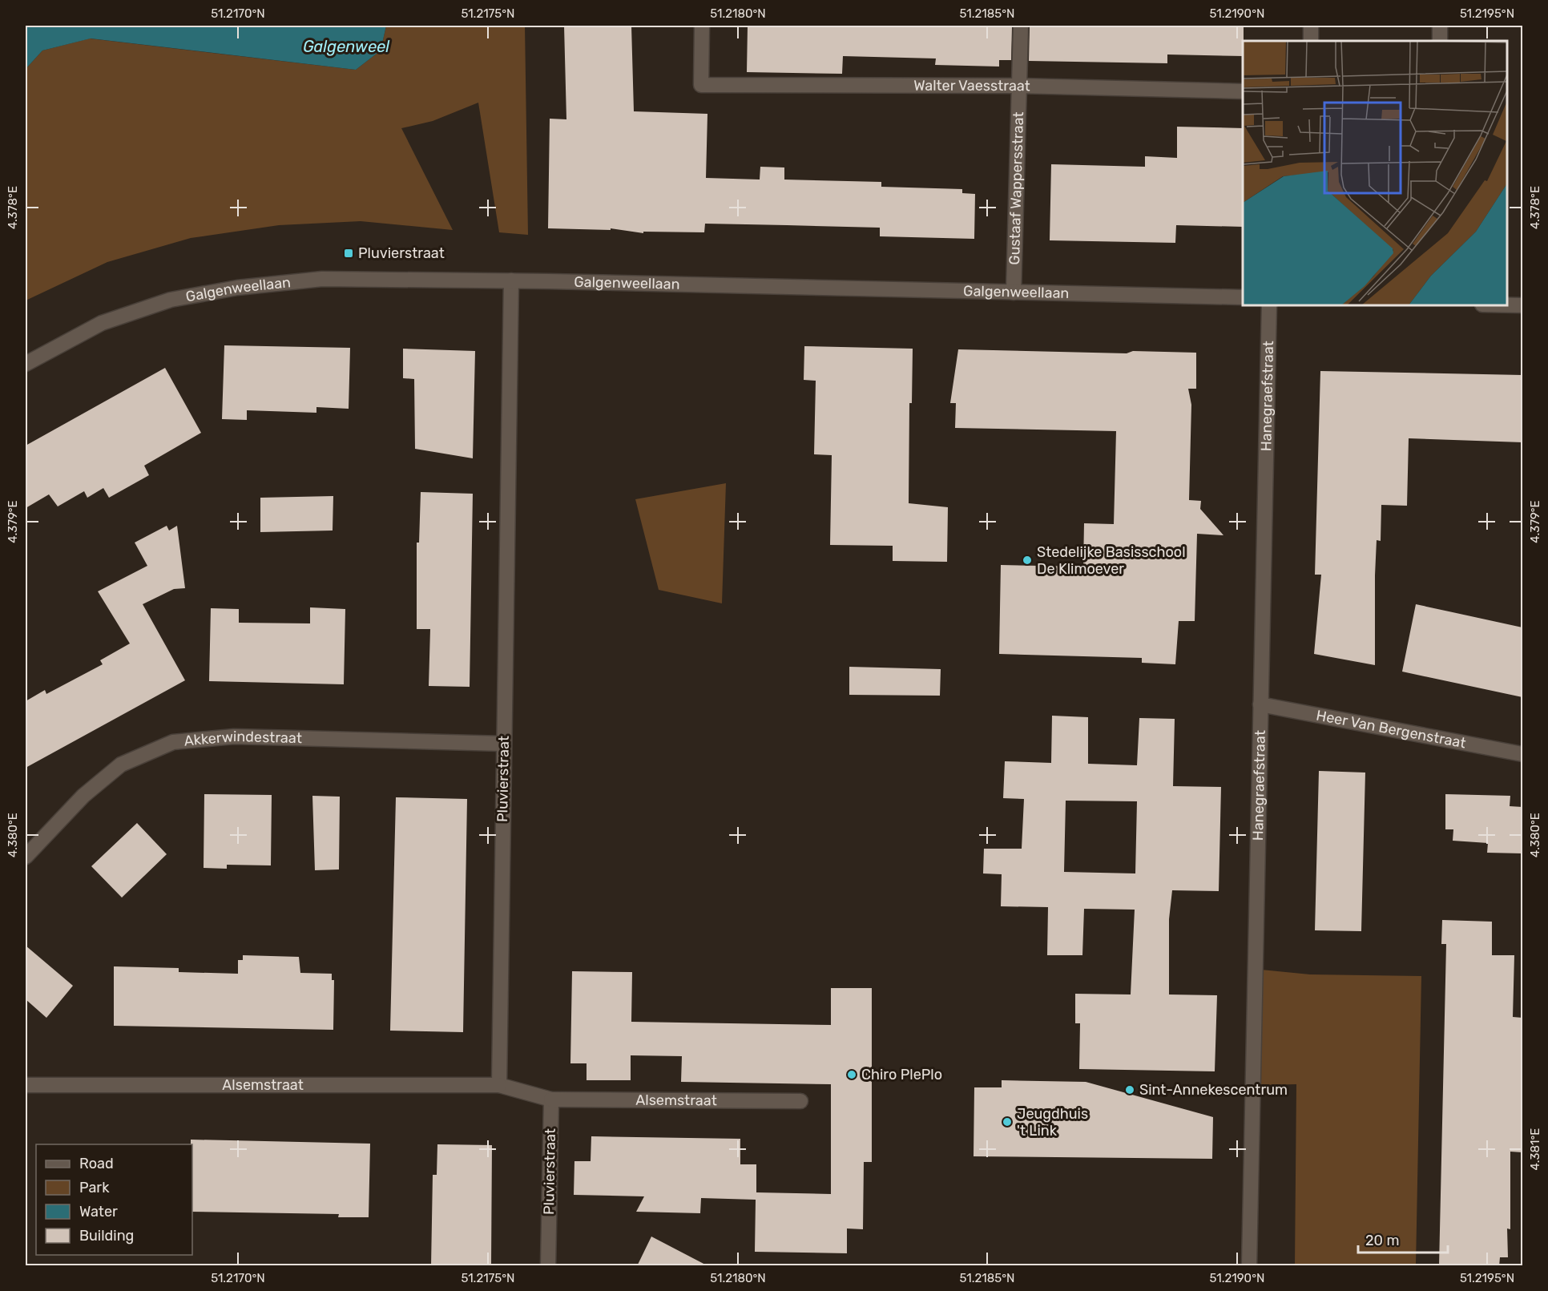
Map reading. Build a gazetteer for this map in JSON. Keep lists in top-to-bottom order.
{
  "streets": {
    "street": [
      "Walter Vaesstraat",
      "Gustaaf Wappersstraat",
      "Galgenweellaan",
      "Hanegraefstraat",
      "Heer Van Bergenstraat",
      "Akkerwindestraat",
      "Pluvierstraat",
      "Alsemstraat"
    ]
  },
  "crossings": [
    ["Walter Vaesstraat", "Gustaaf Wappersstraat"],
    ["Gustaaf Wappersstraat", "Galgenweellaan"],
    ["Galgenweellaan", "Pluvierstraat"],
    ["Hanegraefstraat", "Heer Van Bergenstraat"],
    ["Akkerwindestraat", "Pluvierstraat"],
    ["Pluvierstraat", "Alsemstraat"]
  ],
  "water": ["Galgenweel"],
  "places": {
    "transit": ["Pluvierstraat"],
    "other": [
      "Stedelijke Basisschool De Klimoever",
      "Chiro PlePlo",
      "Sint-Annekescentrum",
      "Jeugdhuis 't Link"
    ]
  },
  "legend": [
    "Road",
    "Park",
    "Water",
    "Building"
  ],
  "scale_bar": "20 m",
  "coordinates": [
    "51.2170°N",
    "51.2175°N",
    "51.2180°N",
    "51.2185°N",
    "51.2190°N",
    "51.2195°N",
    "4.378°E",
    "4.379°E",
    "4.380°E",
    "4.381°E"
  ]
}
